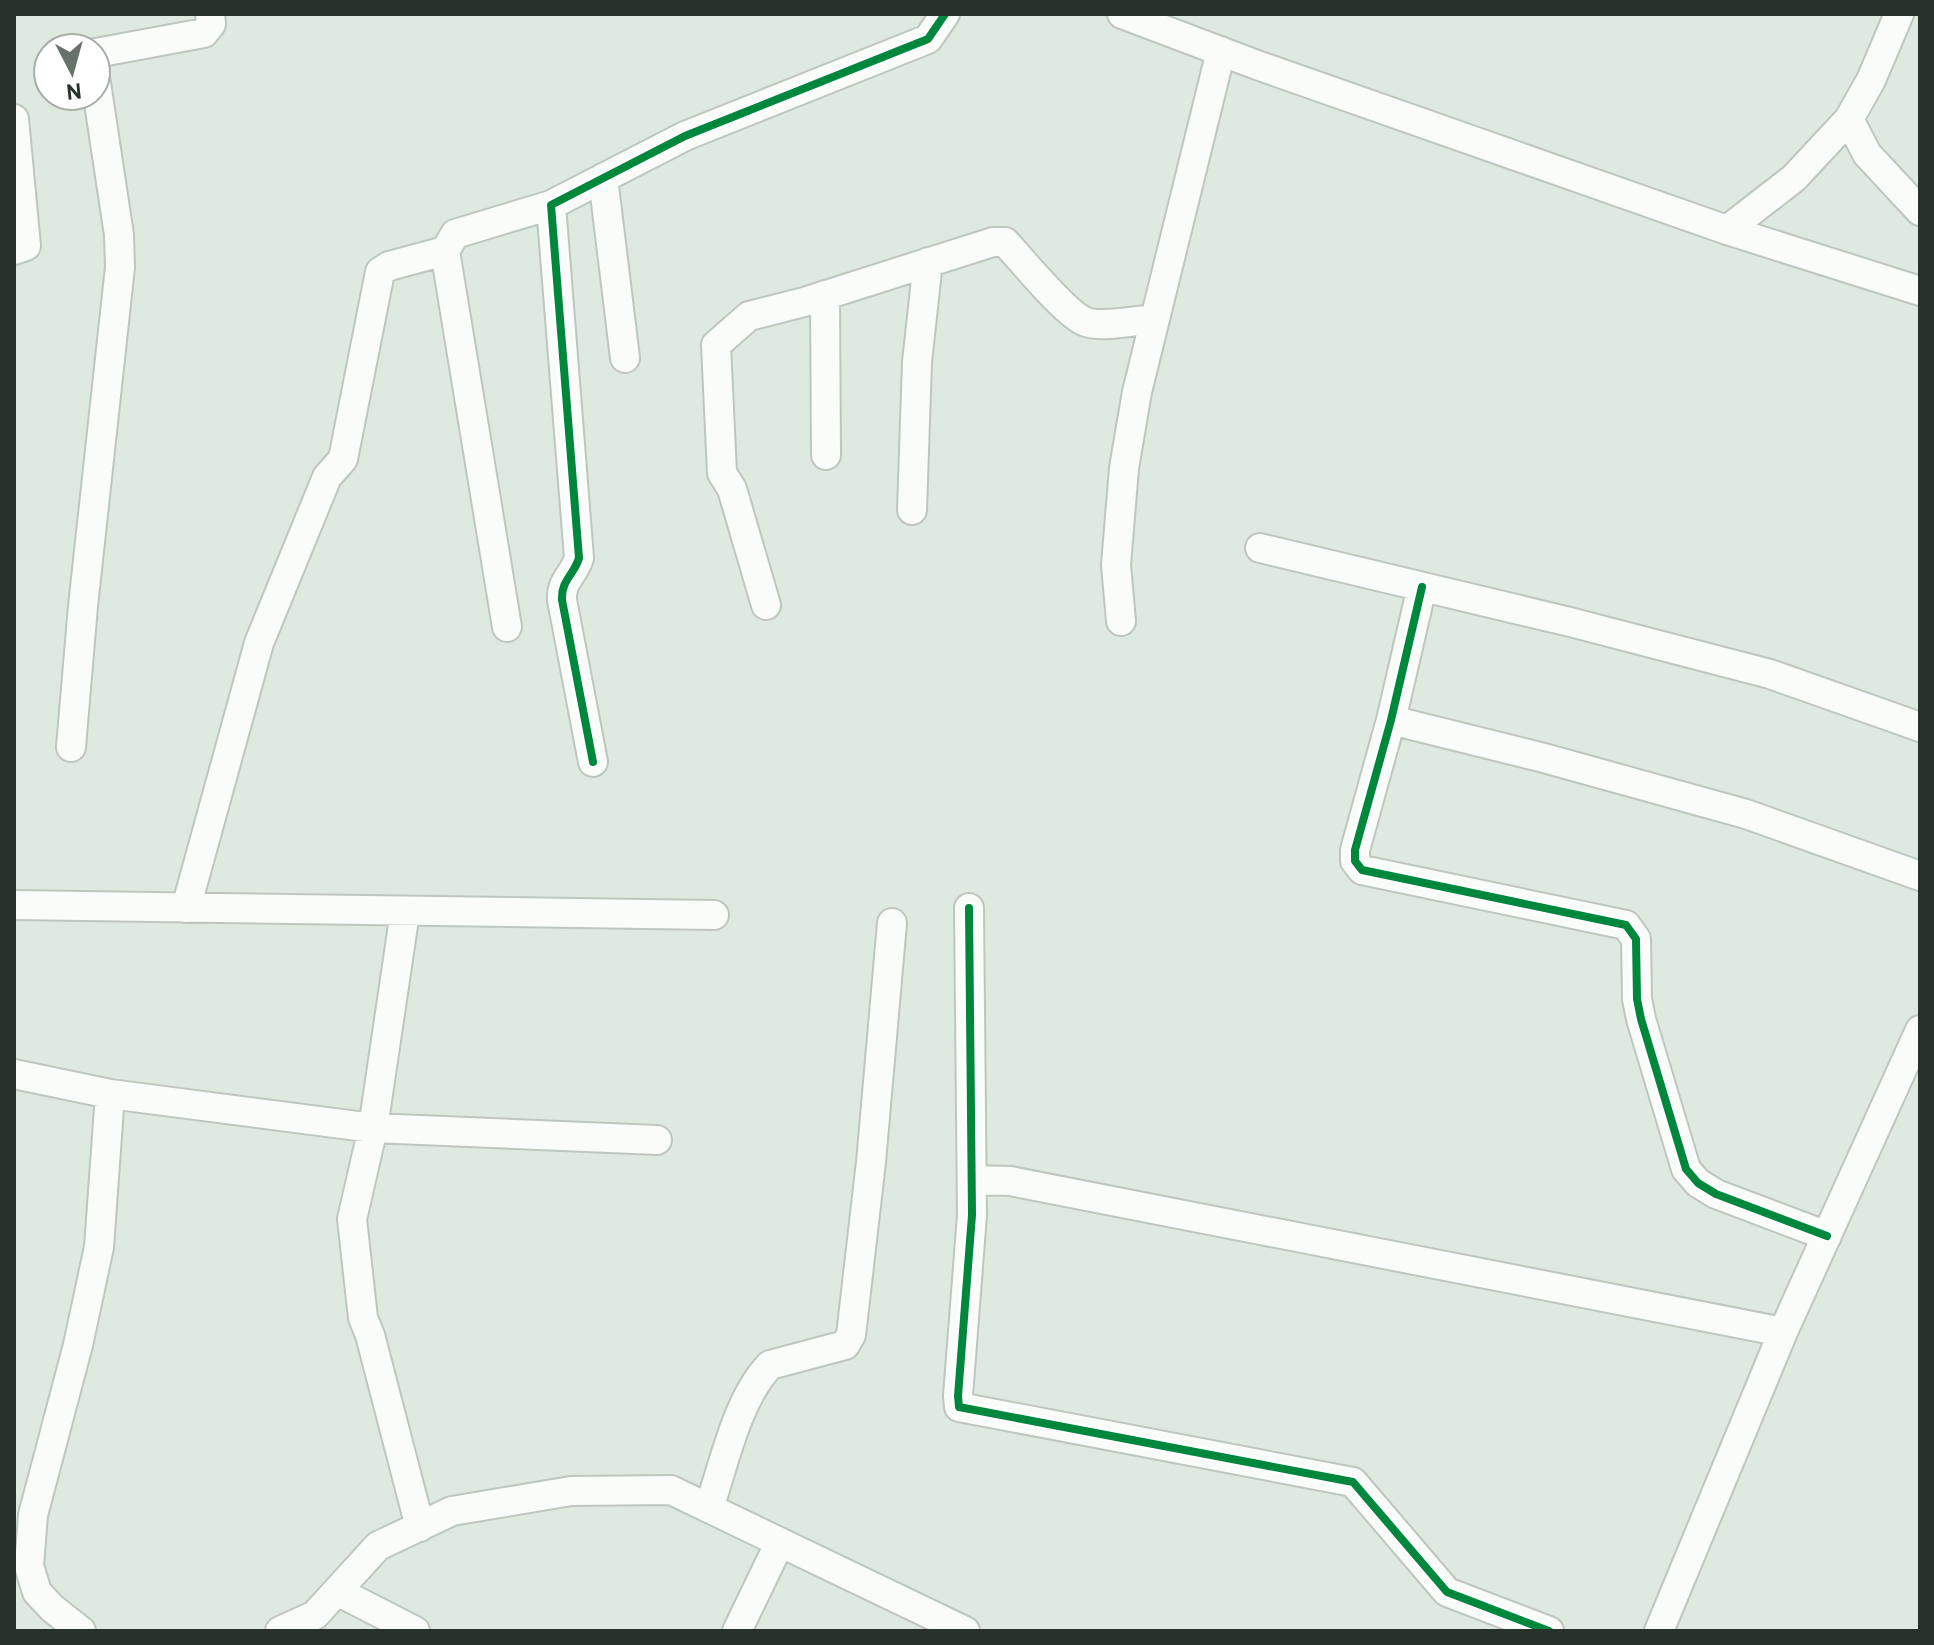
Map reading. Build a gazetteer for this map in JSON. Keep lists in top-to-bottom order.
{
  "north": "bottom"
}
